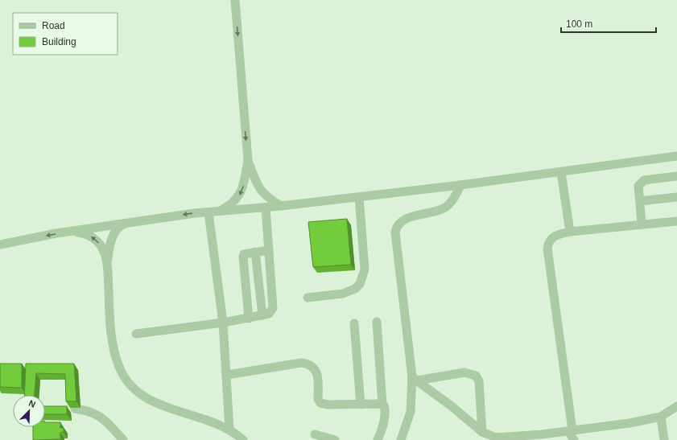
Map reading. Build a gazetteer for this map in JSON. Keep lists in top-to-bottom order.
{
  "legend": ["Road", "Building"],
  "scale_bar": "100 m",
  "north": "top right"
}
